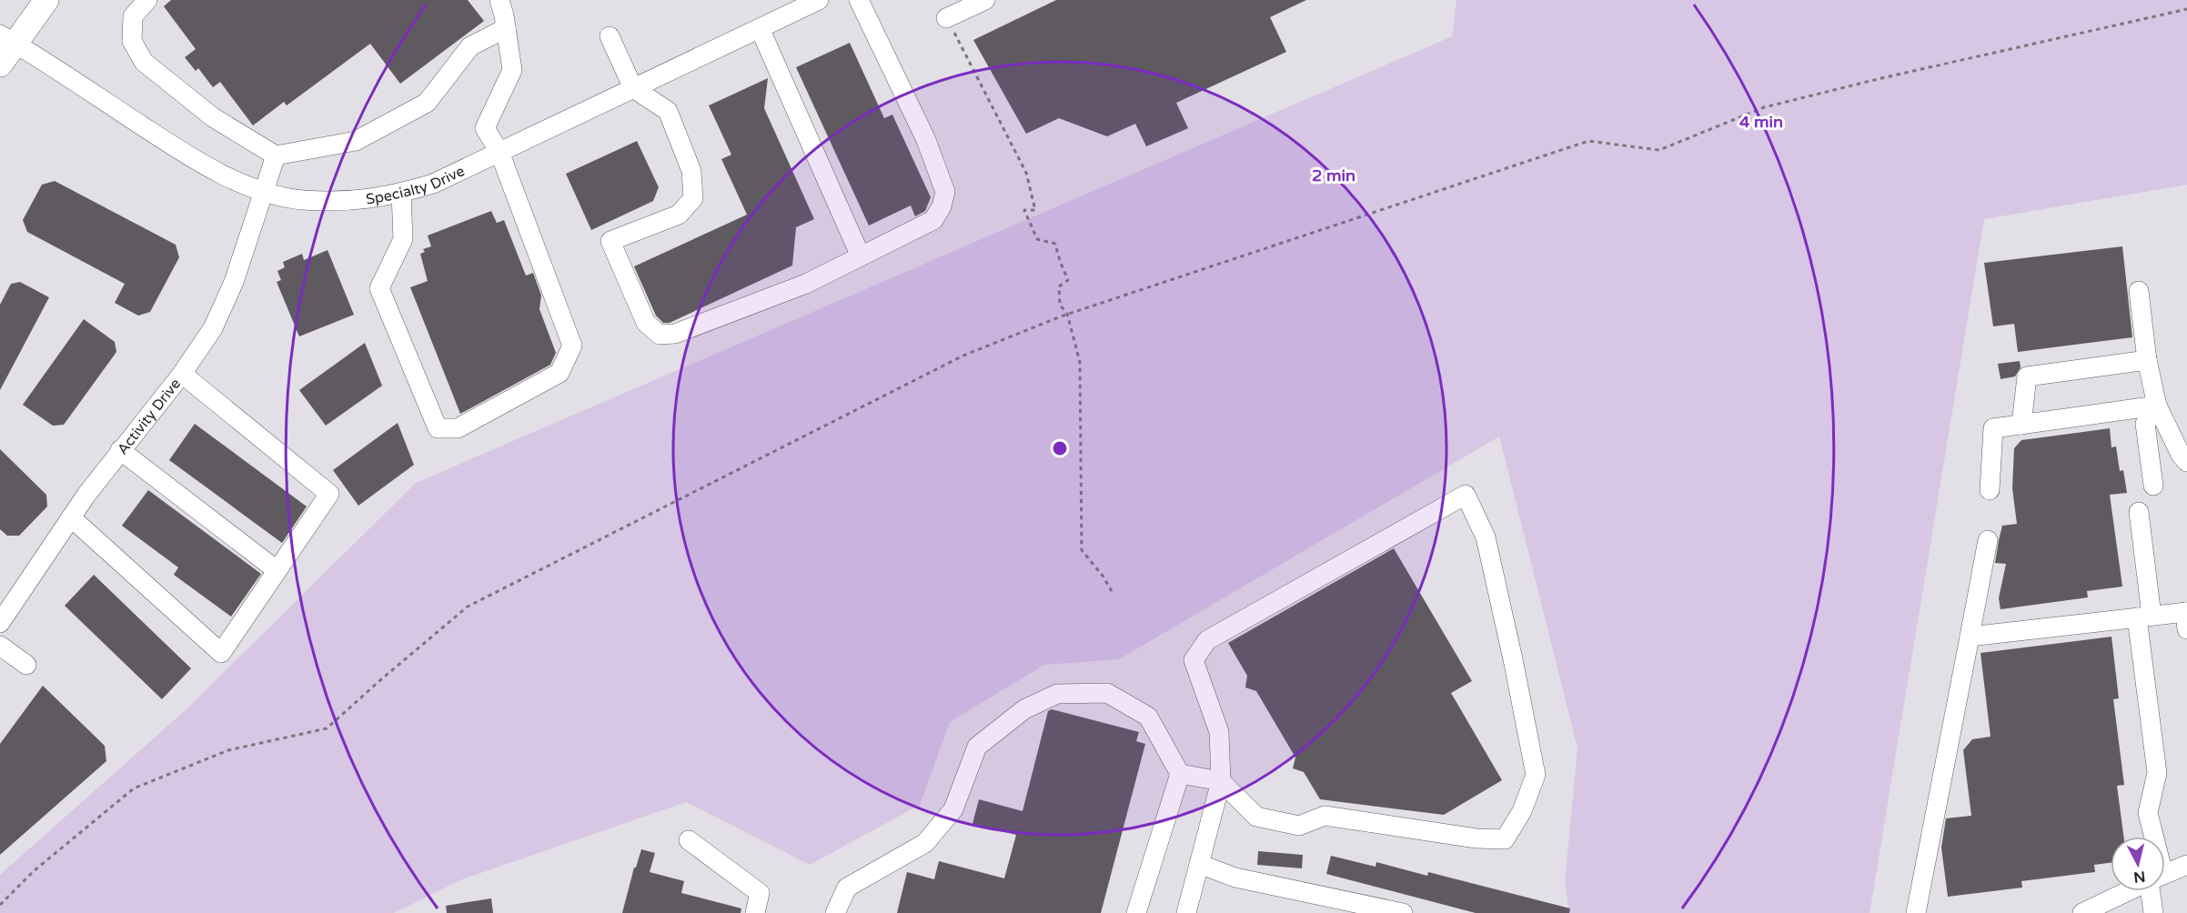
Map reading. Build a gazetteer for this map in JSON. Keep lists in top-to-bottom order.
{
  "streets": {
    "street": ["Specialty Drive", "Activity Drive"]
  },
  "crossings": [
    ["Specialty Drive", "Activity Drive"]
  ],
  "north": "bottom",
  "rings": ["4 min", "2 min"]
}
